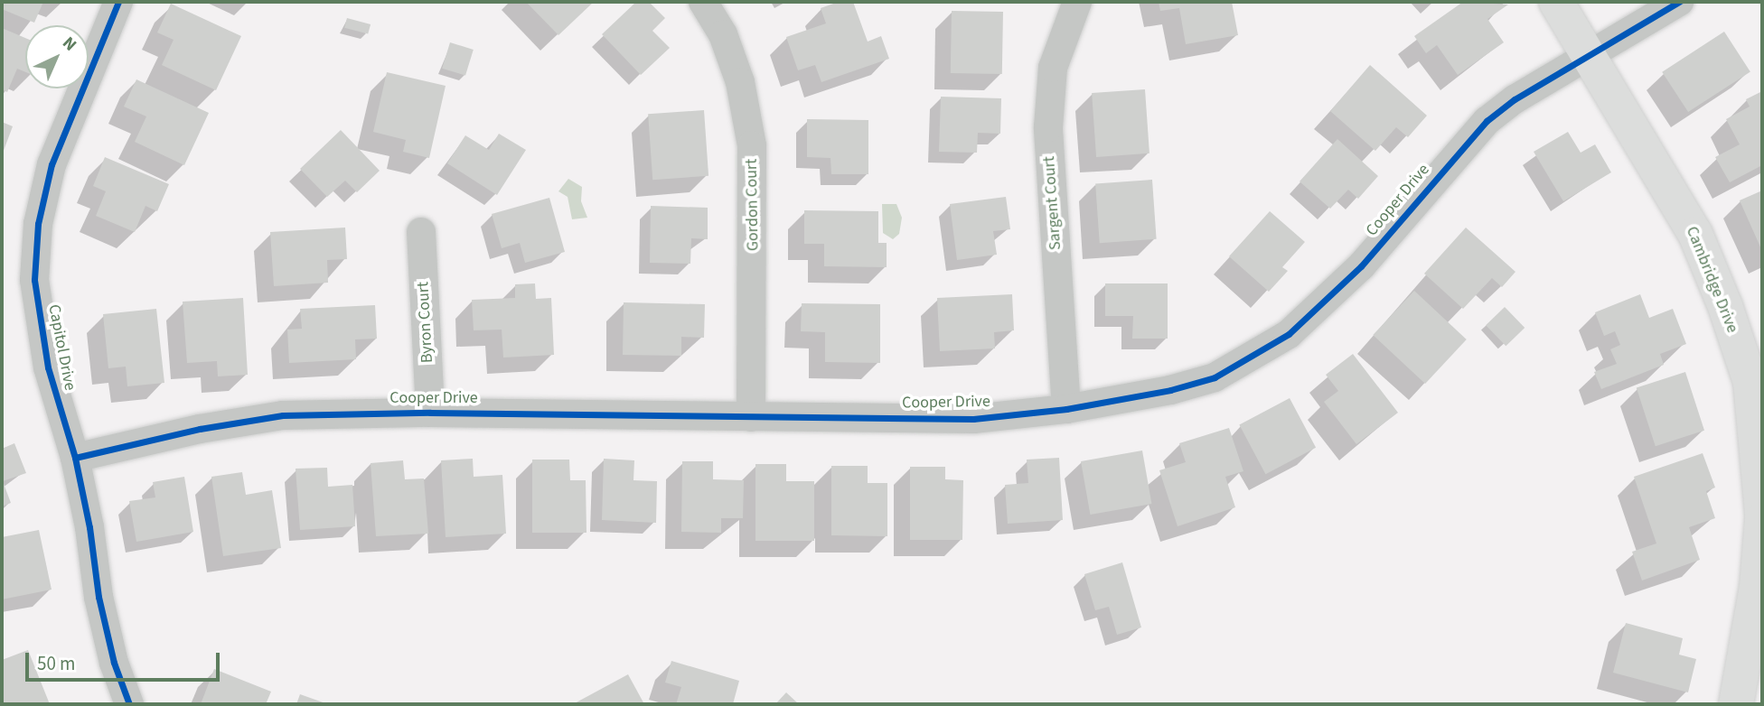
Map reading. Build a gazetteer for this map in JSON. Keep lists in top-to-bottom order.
{
  "streets": {
    "street": [
      "Cooper Drive",
      "Sargent Court",
      "Gordon Court",
      "Cambridge Drive",
      "Byron Court",
      "Capitol Drive"
    ]
  },
  "crossings": [
    ["Cooper Drive", "Sargent Court"],
    ["Cooper Drive", "Gordon Court"],
    ["Cooper Drive", "Cambridge Drive"],
    ["Cooper Drive", "Byron Court"],
    ["Cooper Drive", "Capitol Drive"]
  ],
  "scale_bar": "50 m",
  "north": "top right"
}
